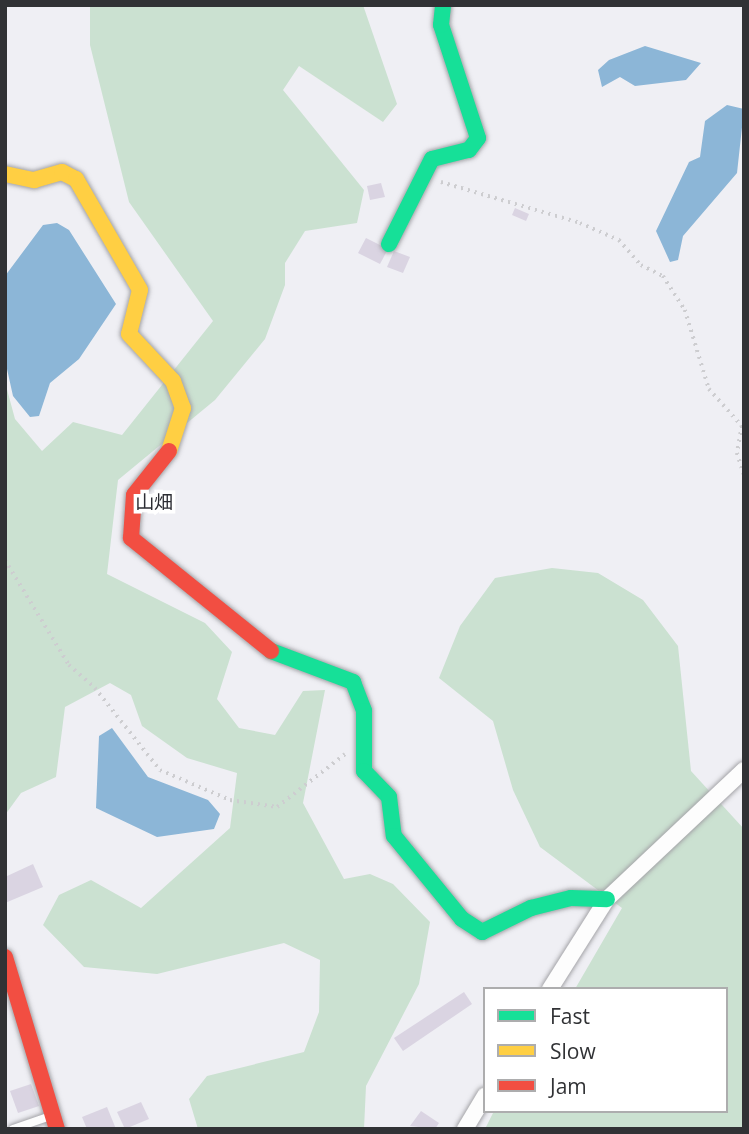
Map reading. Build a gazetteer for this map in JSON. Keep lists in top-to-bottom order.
{
  "districts": ["山畑"],
  "legend": ["Fast", "Slow", "Jam"]
}
